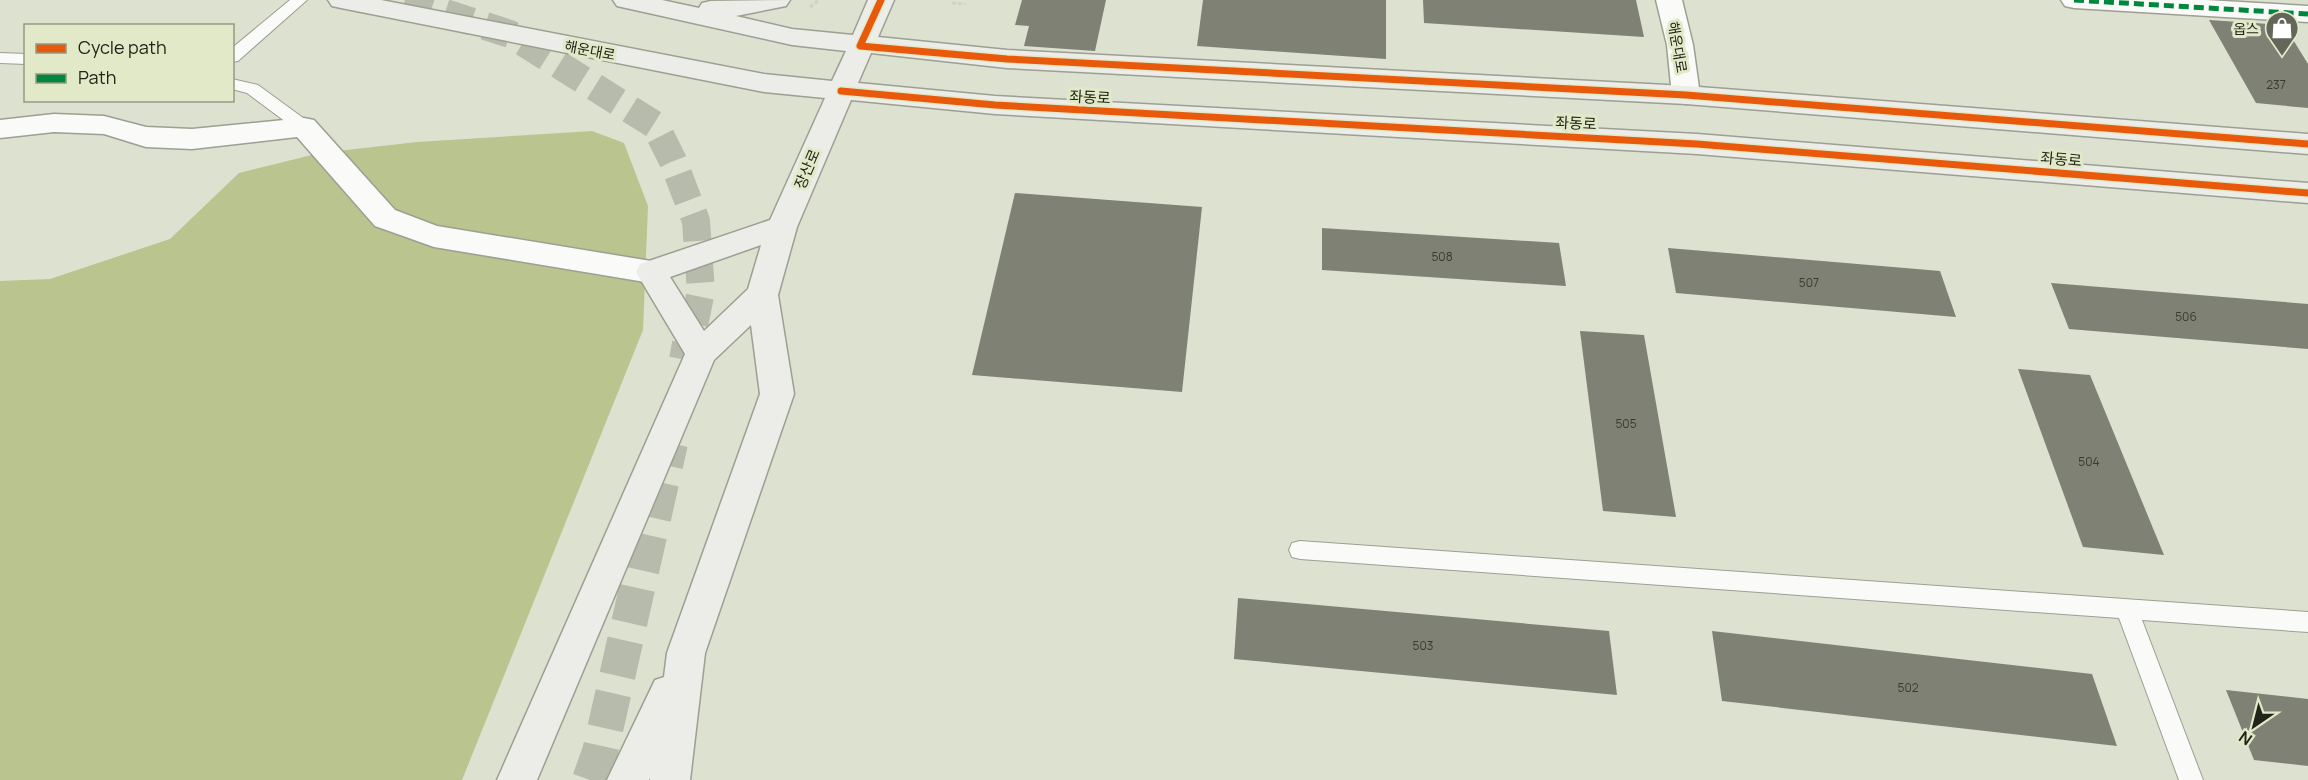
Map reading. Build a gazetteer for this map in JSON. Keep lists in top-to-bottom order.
{
  "streets": {
    "main road": ["해운대로", "좌동로", "장산로"]
  },
  "crossings": [
    ["해운대로", "좌동로"],
    ["해운대로", "장산로"],
    ["좌동로", "장산로"]
  ],
  "places": {
    "shop": ["옵스"]
  },
  "house_numbers": [
    "237",
    "508",
    "507",
    "506",
    "505",
    "504",
    "503",
    "502"
  ],
  "legend": ["Cycle path", "Path"],
  "north": "bottom left"
}
